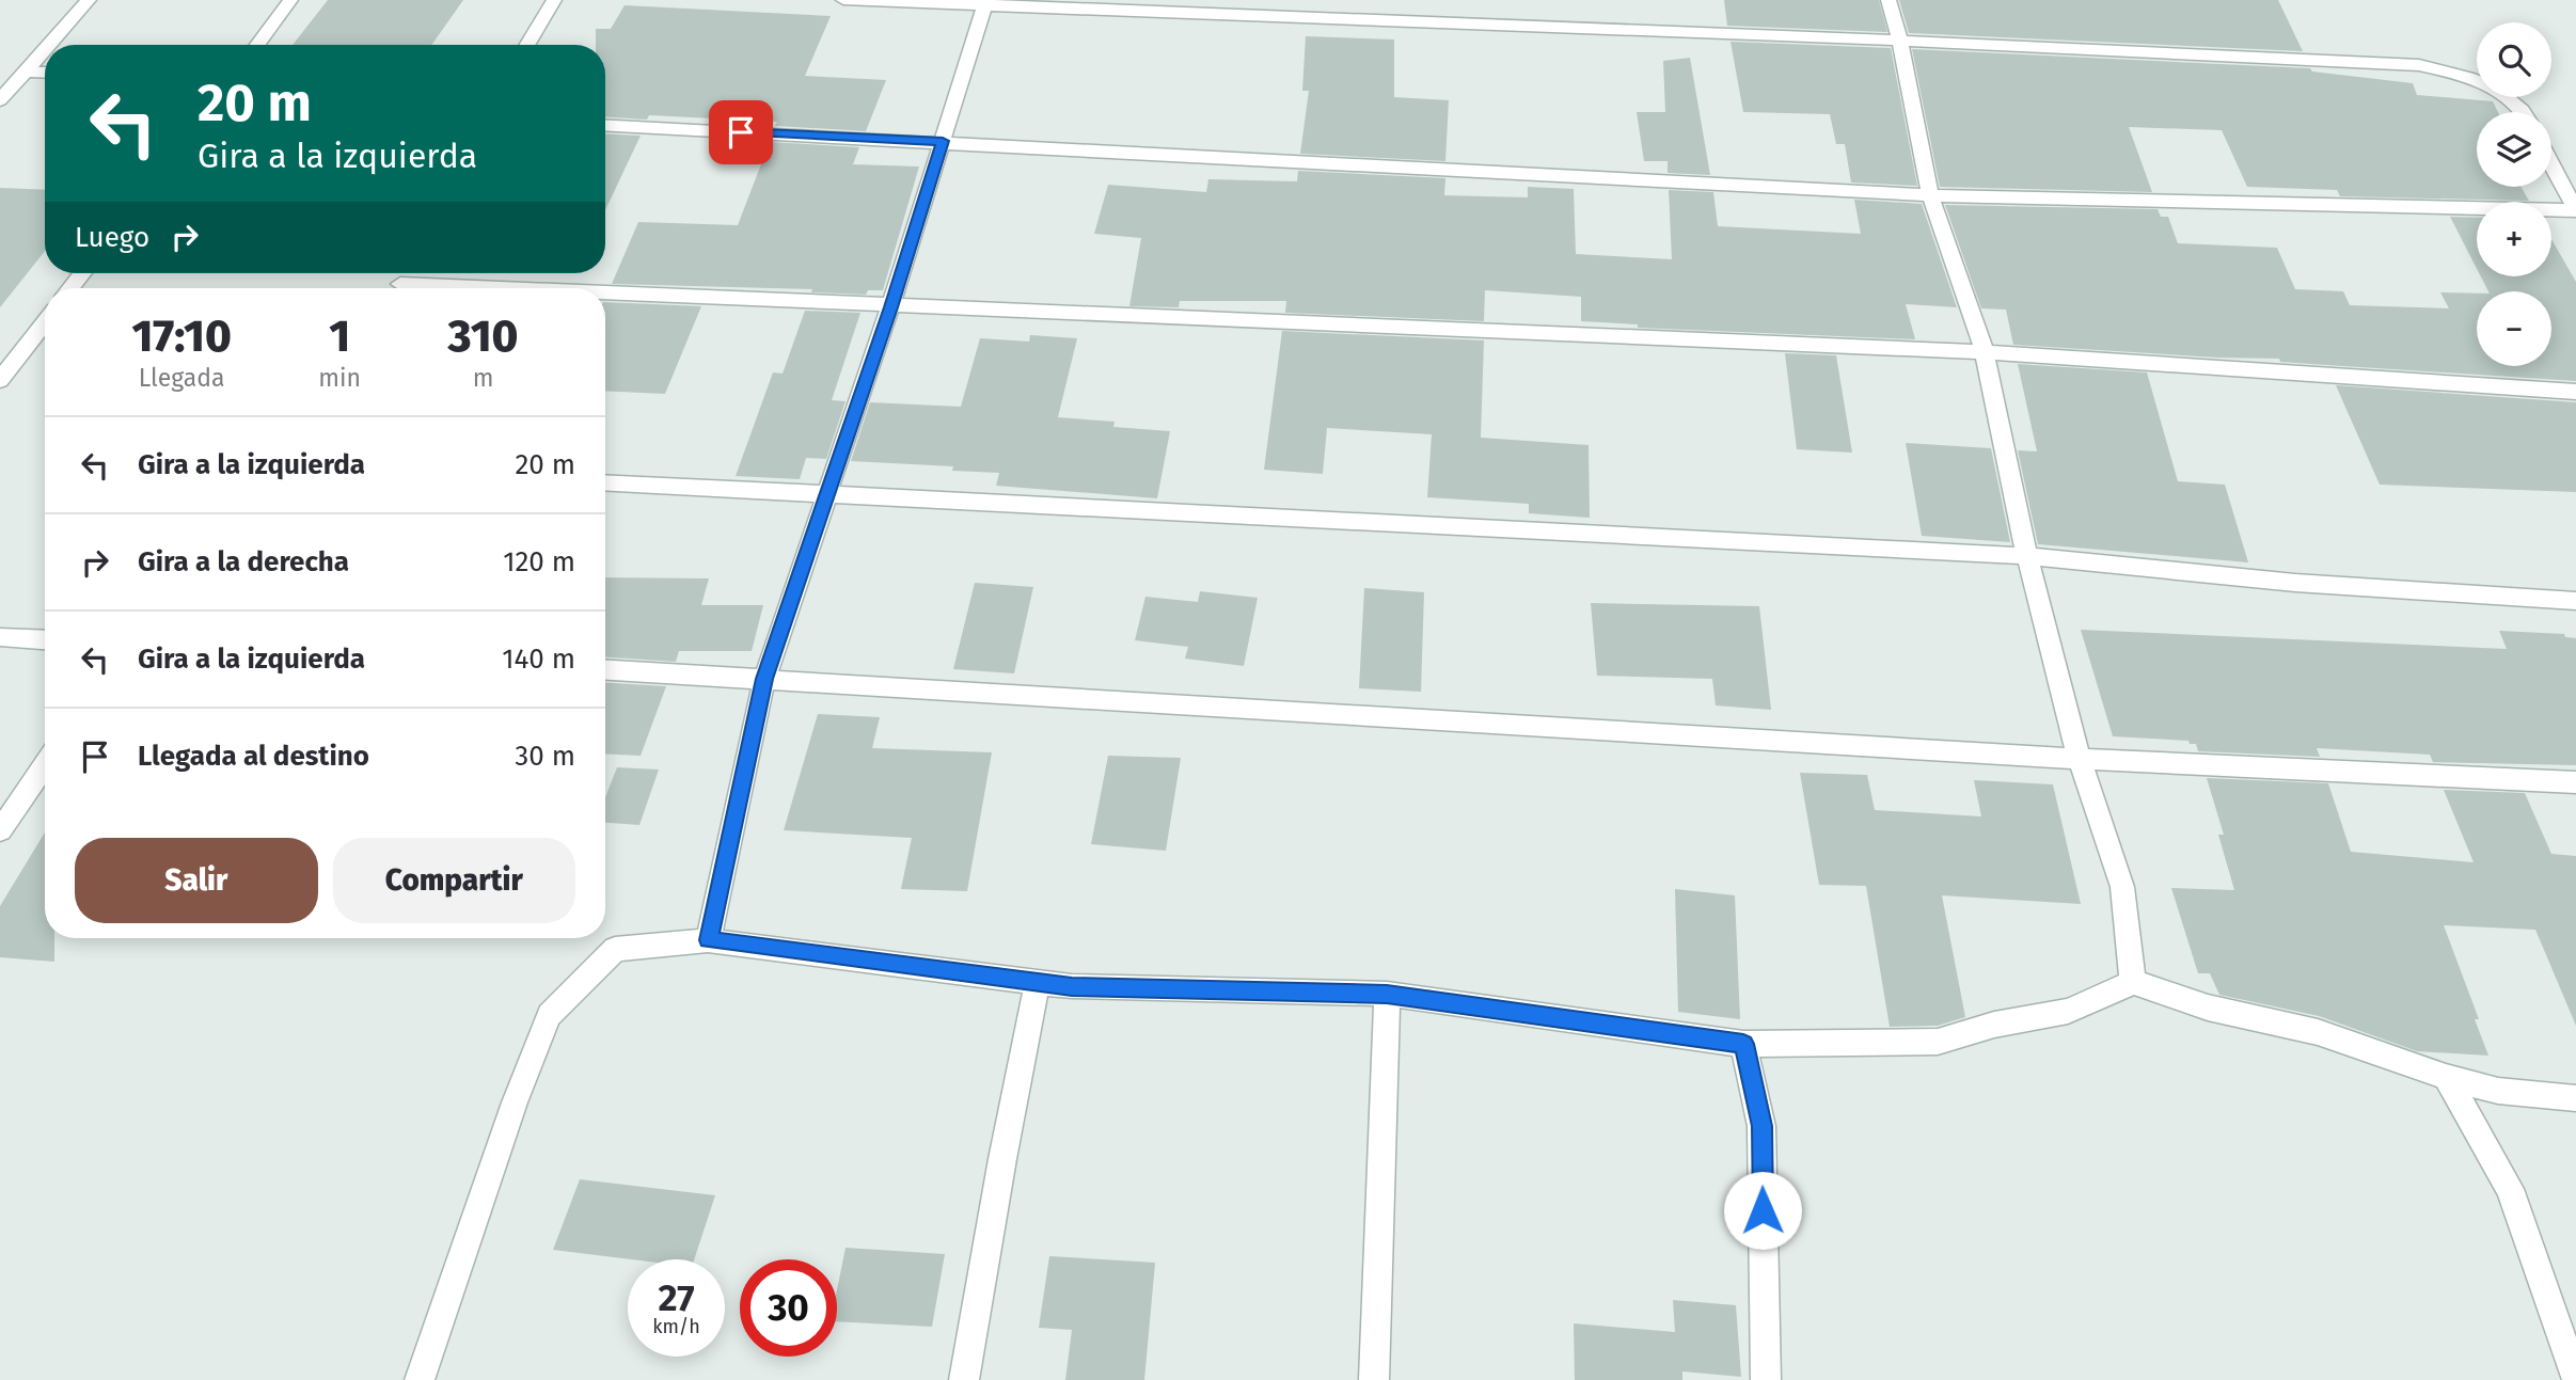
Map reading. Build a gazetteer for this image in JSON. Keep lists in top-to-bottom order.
{
  "page": {
    "map_buttons": ["+", "−"],
    "turn": ["20 m", "Gira a la izquierda"],
    "then": "Luego",
    "eta": [
      "17:10",
      "Llegada",
      "1",
      "min",
      "310",
      "m"
    ],
    "list": [
      {
        "name": "Gira a la izquierda",
        "value": "20 m"
      },
      {
        "name": "Gira a la derecha",
        "value": "120 m"
      },
      {
        "name": "Gira a la izquierda",
        "value": "140 m"
      },
      {
        "name": "Llegada al destino",
        "value": "30 m"
      }
    ],
    "buttons": ["Salir", "Compartir"],
    "speed": "27 km/h",
    "limit": "30"
  }
}
